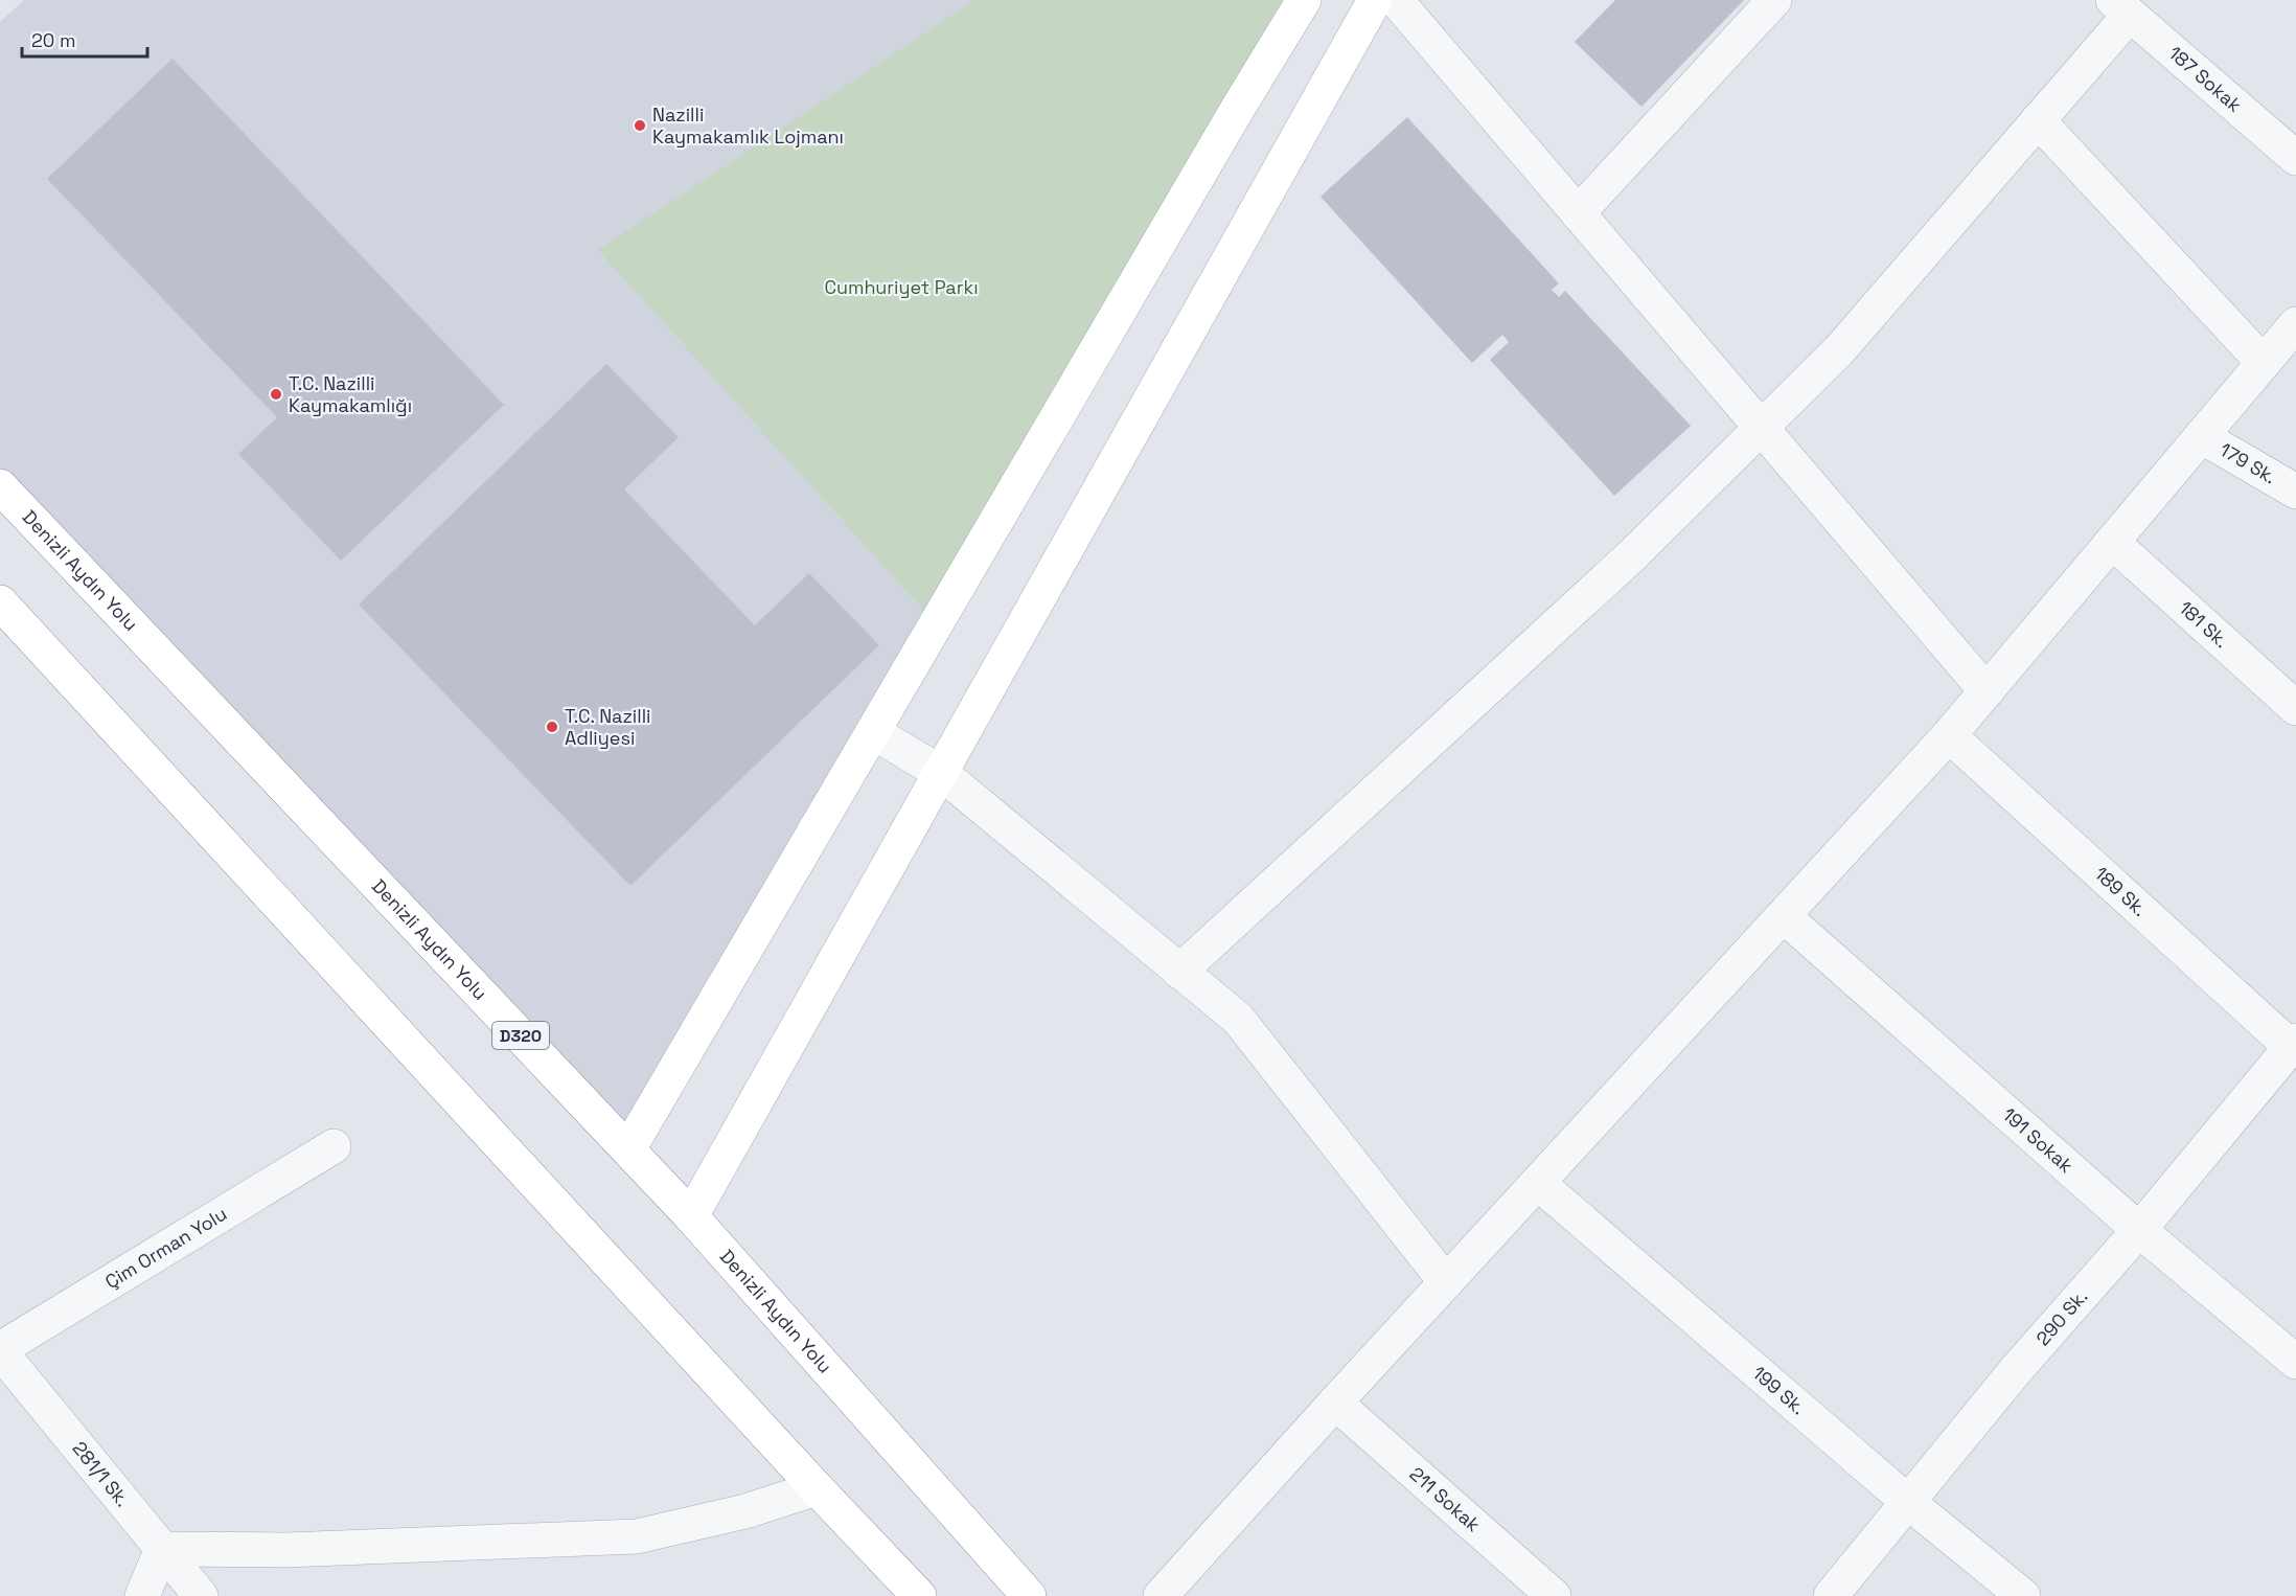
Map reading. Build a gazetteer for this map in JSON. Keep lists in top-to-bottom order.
{
  "streets": {
    "main road": ["Denizli Aydın Yolu", "D320"],
    "street": [
      "187 Sokak",
      "179 Sk.",
      "181 Sk.",
      "189 Sk.",
      "191 Sokak",
      "Çim Orman Yolu",
      "290 Sk.",
      "199 Sk.",
      "281/1 Sk.",
      "211 Sokak"
    ]
  },
  "crossings": [
    ["189 Sk.", "290 Sk."],
    ["191 Sokak", "290 Sk."],
    ["Çim Orman Yolu", "281/1 Sk."],
    ["290 Sk.", "199 Sk."]
  ],
  "parks": ["Cumhuriyet Parkı"],
  "places": ["Nazilli Kaymakamlık Lojmanı", "T.C. Nazilli Kaymakamlığı", "T.C. Nazilli Adliyesi"],
  "scale_bar": "20 m"
}
